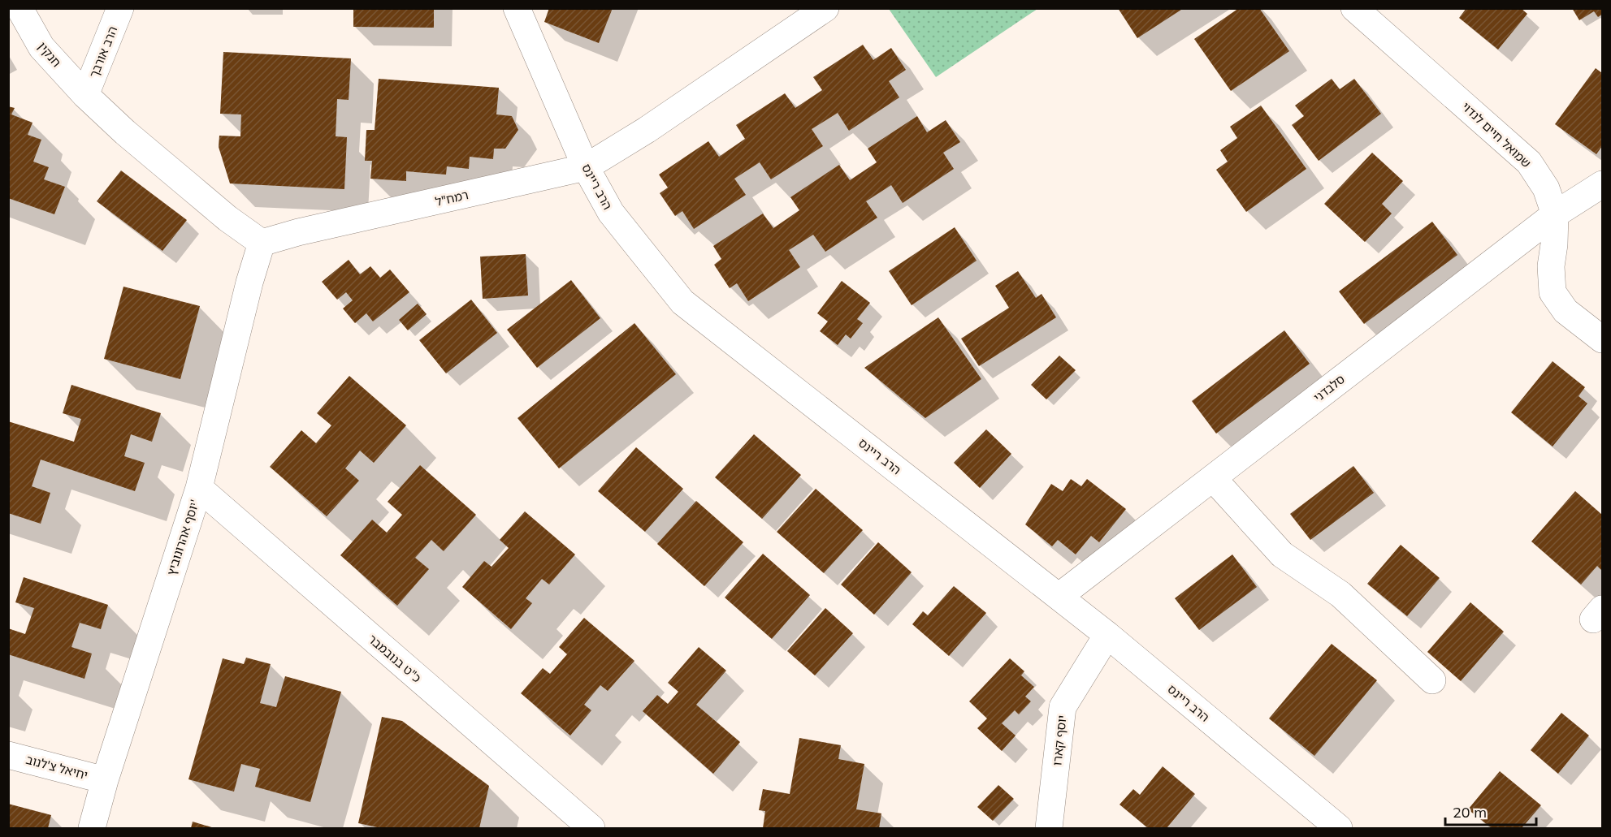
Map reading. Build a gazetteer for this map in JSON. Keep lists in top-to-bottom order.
{
  "streets": {
    "street": [
      "הרב אורבך",
      "חנקין",
      "שמואל חיים לנדוי",
      "הרב ריינס",
      "רמח\"ל",
      "סלבדני",
      "יוסף אהרונוביץ'",
      "כ\"ט בנובמבר",
      "יוסף קארו",
      "יחיאל צ'לנוב"
    ]
  },
  "crossings": [
    ["הרב אורבך", "חנקין"],
    ["שמואל חיים לנדוי", "סלבדני"],
    ["הרב ריינס", "רמח\"ל"],
    ["הרב ריינס", "סלבדני"],
    ["הרב ריינס", "יוסף קארו"],
    ["רמח\"ל", "יוסף אהרונוביץ'"],
    ["יוסף אהרונוביץ'", "כ\"ט בנובמבר"],
    ["יוסף אהרונוביץ'", "יחיאל צ'לנוב"]
  ],
  "scale_bar": "20 m"
}
